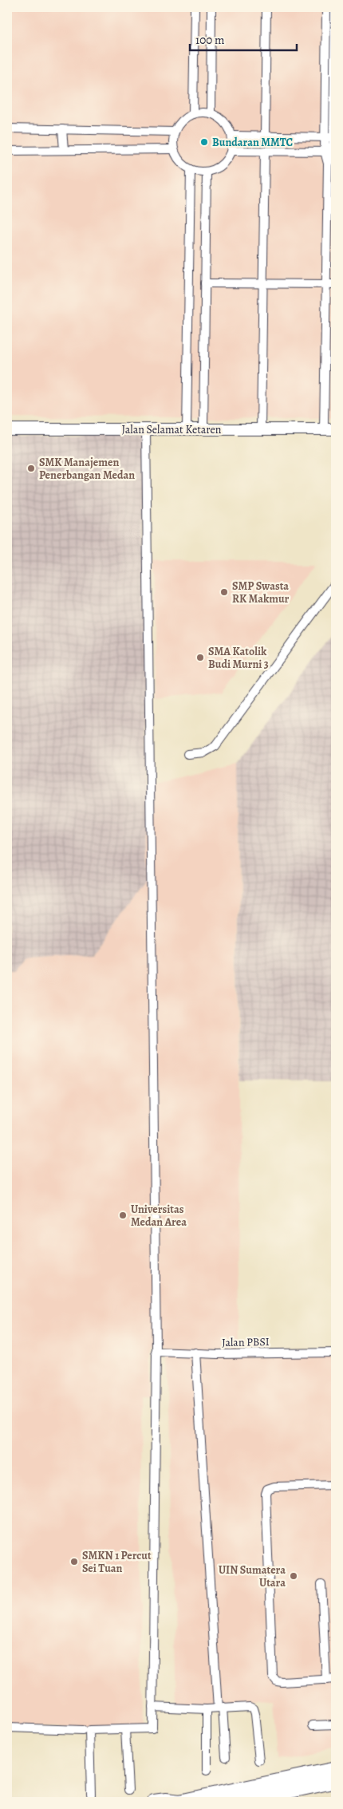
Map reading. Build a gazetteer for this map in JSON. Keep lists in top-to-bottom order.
{
  "streets": {
    "street": ["Jalan Selamat Ketaren", "Jalan PBSI"]
  },
  "places": [
    "Bundaran MMTC",
    "SMK Manajemen Penerbangan Medan",
    "SMP Swasta RK Makmur",
    "SMA Katolik Budi Murni 3",
    "Universitas Medan Area",
    "SMKN 1 Percut Sei Tuan",
    "UIN Sumatera Utara"
  ],
  "scale_bar": "100 m"
}
